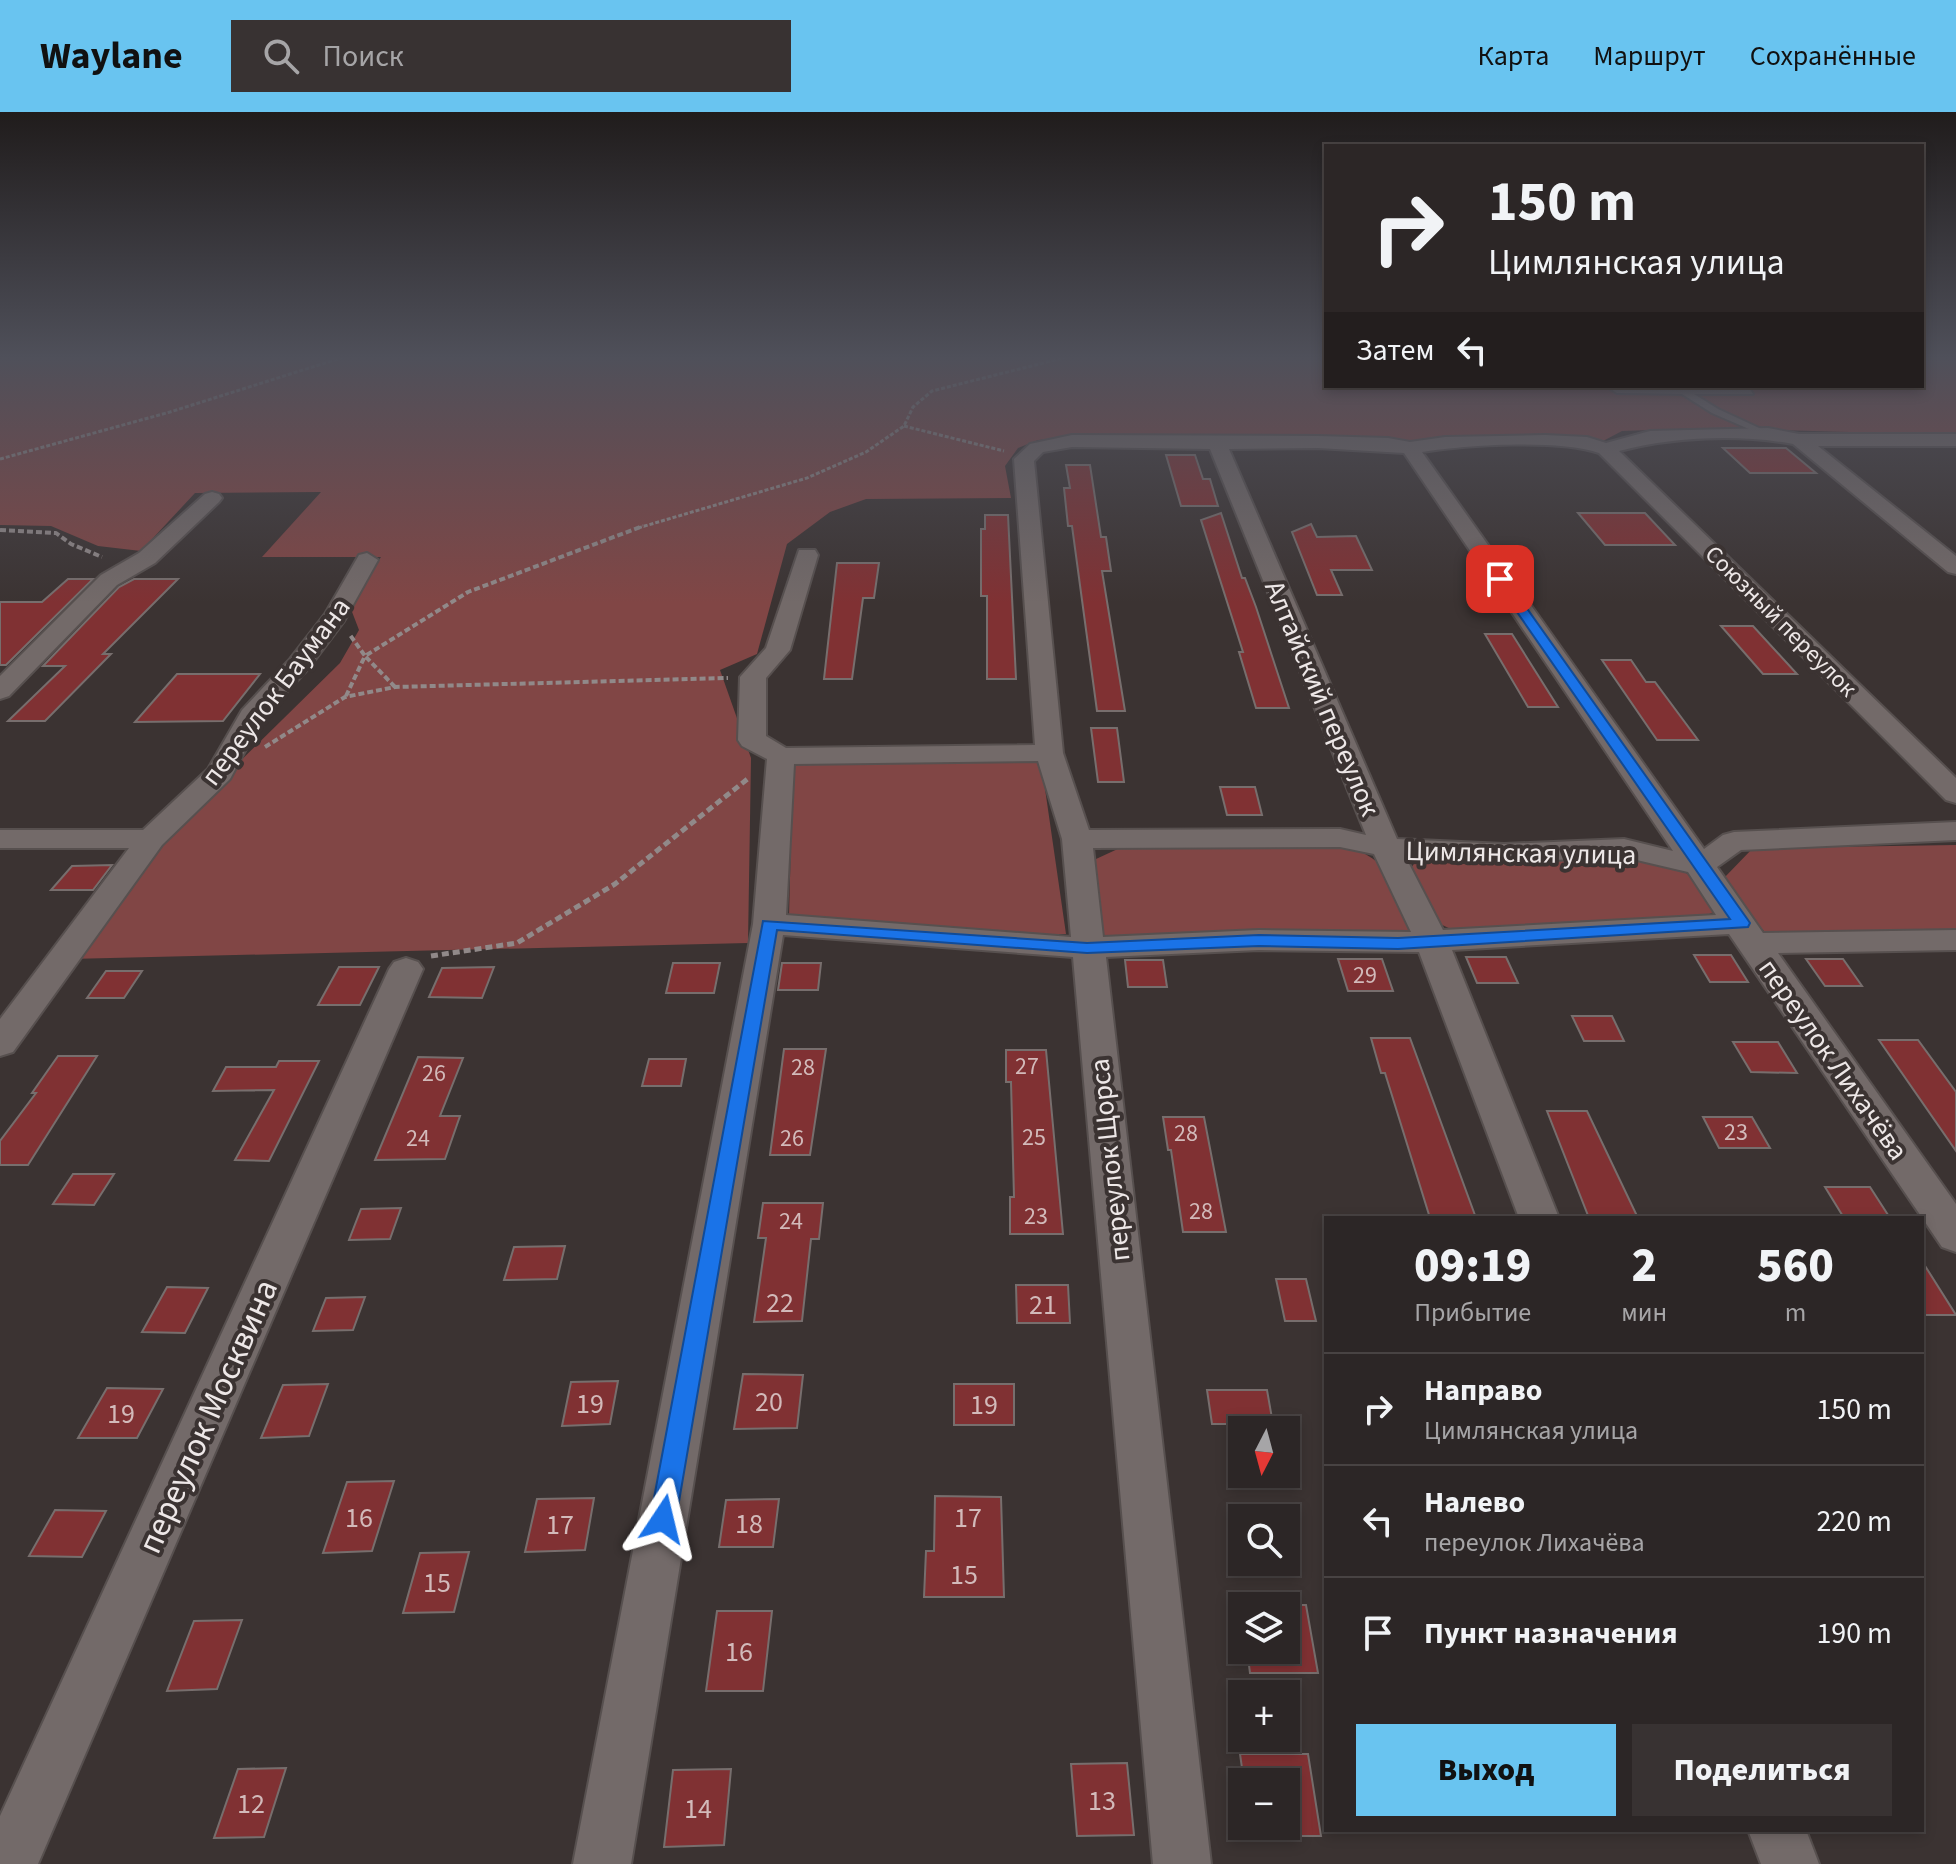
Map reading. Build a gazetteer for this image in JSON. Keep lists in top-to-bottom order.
{
  "streets": {
    "street": [
      "Союзный переулок",
      "переулок Баумана",
      "Алтайский переулок",
      "Цимлянская улица",
      "переулок Лихачёва",
      "переулок Щорса",
      "переулок Москвина"
    ]
  },
  "crossings": [
    ["Алтайский переулок", "Цимлянская улица"],
    ["Цимлянская улица", "переулок Лихачёва"],
    ["Цимлянская улица", "переулок Щорса"]
  ],
  "house_numbers": [
    "29",
    "27",
    "28",
    "26",
    "23",
    "28",
    "25",
    "24",
    "26",
    "28",
    "23",
    "24",
    "22",
    "21",
    "20",
    "19",
    "19",
    "19",
    "16",
    "17",
    "18",
    "17",
    "15",
    "15",
    "16",
    "13",
    "12",
    "14"
  ],
  "north": "bottom",
  "page": {
    "header": "Waylane",
    "search": "Поиск",
    "nav": ["Карта", "Маршрут", "Сохранённые"],
    "turn": ["150 m", "Цимлянская улица"],
    "then": "Затем",
    "eta": [
      "09:19",
      "Прибытие",
      "2",
      "мин",
      "560",
      "m"
    ],
    "list": [
      {
        "name": "Направо",
        "note": "Цимлянская улица",
        "value": "150 m"
      },
      {
        "name": "Налево",
        "note": "переулок Лихачёва",
        "value": "220 m"
      },
      {
        "name": "Пункт назначения",
        "value": "190 m"
      }
    ],
    "map_buttons": ["+", "−"],
    "buttons": ["Выход", "Поделиться"]
  }
}
